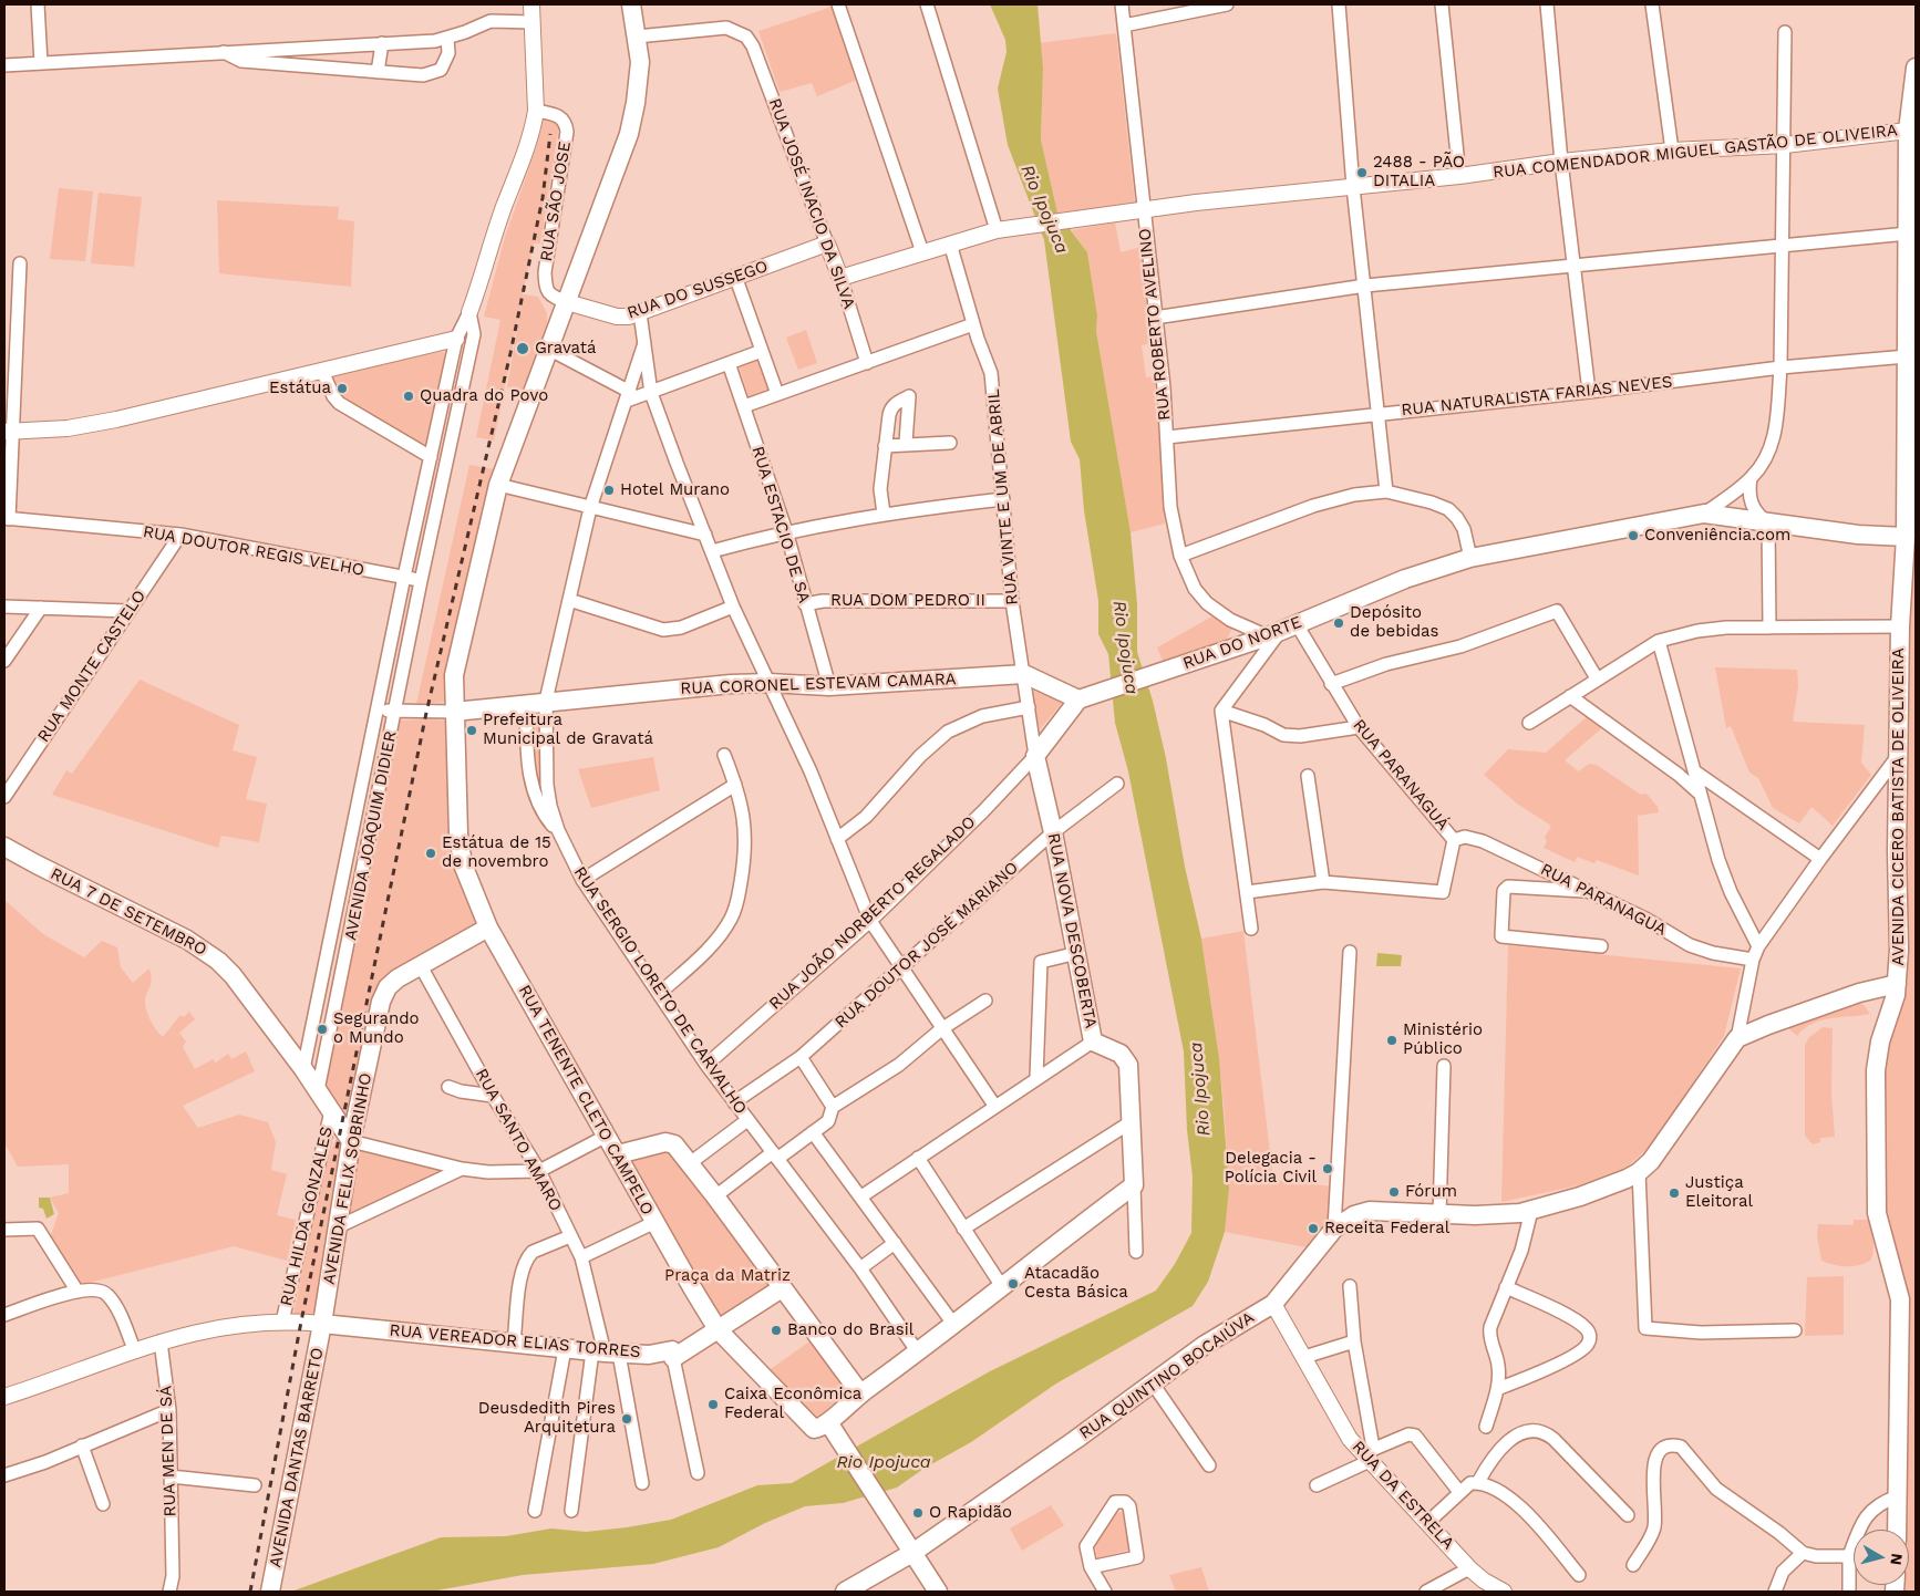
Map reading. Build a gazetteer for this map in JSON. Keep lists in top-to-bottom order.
{
  "streets": {
    "main road": [
      "RUA DO NORTE",
      "RUA CORONEL ESTEVAM CAMARA",
      "AVENIDA CICERO BATISTA DE OLIVEIRA",
      "RUA 7 DE SETEMBRO",
      "RUA NOVA DESCOBERTA",
      "RUA TENENTE CLETO CAMPELO",
      "AVENIDA FELIX SOBRINHO",
      "RUA VEREADOR ELIAS TORRES",
      "RUA QUINTINO BOCAIÚVA",
      "AVENIDA DANTAS BARRETO"
    ],
    "street": [
      "RUA COMENDADOR MIGUEL GASTÃO DE OLIVEIRA",
      "RUA SÃO JOSE",
      "RUA JOSÉ INACIO DA SILVA",
      "RUA DO SUSSEGO",
      "RUA ROBERTO AVELINO",
      "RUA NATURALISTA FARIAS NEVES",
      "RUA VINTE E UM DE ABRIL",
      "RUA ESTACIO DE SA",
      "RUA DOUTOR REGIS VELHO",
      "RUA DOM PEDRO II",
      "RUA MONTE CASTELO",
      "RUA PARANAGUÁ",
      "AVENIDA JOAQUIM DIDIER",
      "RUA PARANAGUA",
      "RUA JOÃO NORBERTO REGALADO",
      "RUA DOUTOR JOSÉ MARIANO",
      "RUA SERGIO LORETO DE CARVALHO",
      "RUA SANTO AMARO",
      "RUA HILDA GONZALES",
      "RUA MEN DE SÁ",
      "RUA DA ESTRELA"
    ]
  },
  "crossings": [
    ["RUA COMENDADOR MIGUEL GASTÃO DE OLIVEIRA", "RUA JOSÉ INACIO DA SILVA"],
    ["RUA COMENDADOR MIGUEL GASTÃO DE OLIVEIRA", "RUA ROBERTO AVELINO"],
    ["RUA COMENDADOR MIGUEL GASTÃO DE OLIVEIRA", "RUA VINTE E UM DE ABRIL"],
    ["RUA COMENDADOR MIGUEL GASTÃO DE OLIVEIRA", "AVENIDA CICERO BATISTA DE OLIVEIRA"],
    ["RUA SÃO JOSE", "RUA DO SUSSEGO"],
    ["RUA SÃO JOSE", "RUA TENENTE CLETO CAMPELO"],
    ["RUA JOSÉ INACIO DA SILVA", "RUA DO SUSSEGO"],
    ["RUA JOSÉ INACIO DA SILVA", "RUA TENENTE CLETO CAMPELO"],
    ["RUA DO SUSSEGO", "RUA TENENTE CLETO CAMPELO"],
    ["RUA ROBERTO AVELINO", "RUA NATURALISTA FARIAS NEVES"],
    ["RUA ROBERTO AVELINO", "RUA DO NORTE"],
    ["RUA ROBERTO AVELINO", "RUA PARANAGUÁ"],
    ["RUA NATURALISTA FARIAS NEVES", "AVENIDA CICERO BATISTA DE OLIVEIRA"],
    ["RUA VINTE E UM DE ABRIL", "RUA DOM PEDRO II"],
    ["RUA VINTE E UM DE ABRIL", "RUA CORONEL ESTEVAM CAMARA"],
    ["RUA VINTE E UM DE ABRIL", "RUA JOÃO NORBERTO REGALADO"],
    ["RUA VINTE E UM DE ABRIL", "RUA NOVA DESCOBERTA"],
    ["RUA ESTACIO DE SA", "RUA DOM PEDRO II"],
    ["RUA ESTACIO DE SA", "RUA CORONEL ESTEVAM CAMARA"],
    ["RUA DOUTOR REGIS VELHO", "RUA MONTE CASTELO"],
    ["RUA DOUTOR REGIS VELHO", "AVENIDA JOAQUIM DIDIER"],
    ["RUA DO NORTE", "RUA CORONEL ESTEVAM CAMARA"],
    ["RUA DO NORTE", "RUA PARANAGUÁ"],
    ["RUA DO NORTE", "AVENIDA CICERO BATISTA DE OLIVEIRA"],
    ["RUA CORONEL ESTEVAM CAMARA", "RUA SERGIO LORETO DE CARVALHO"],
    ["RUA CORONEL ESTEVAM CAMARA", "RUA TENENTE CLETO CAMPELO"],
    ["RUA PARANAGUÁ", "RUA PARANAGUA"],
    ["AVENIDA JOAQUIM DIDIER", "RUA 7 DE SETEMBRO"],
    ["RUA 7 DE SETEMBRO", "AVENIDA FELIX SOBRINHO"],
    ["RUA 7 DE SETEMBRO", "RUA HILDA GONZALES"],
    ["RUA JOÃO NORBERTO REGALADO", "RUA NOVA DESCOBERTA"],
    ["RUA JOÃO NORBERTO REGALADO", "RUA SERGIO LORETO DE CARVALHO"],
    ["RUA NOVA DESCOBERTA", "RUA DOUTOR JOSÉ MARIANO"],
    ["RUA DOUTOR JOSÉ MARIANO", "RUA SERGIO LORETO DE CARVALHO"],
    ["RUA TENENTE CLETO CAMPELO", "AVENIDA FELIX SOBRINHO"],
    ["RUA SANTO AMARO", "AVENIDA FELIX SOBRINHO"],
    ["RUA SANTO AMARO", "RUA VEREADOR ELIAS TORRES"],
    ["AVENIDA FELIX SOBRINHO", "RUA VEREADOR ELIAS TORRES"],
    ["AVENIDA FELIX SOBRINHO", "AVENIDA DANTAS BARRETO"],
    ["RUA VEREADOR ELIAS TORRES", "AVENIDA DANTAS BARRETO"],
    ["RUA QUINTINO BOCAIÚVA", "RUA DA ESTRELA"]
  ],
  "water": ["Rio Ipojuca"],
  "parks": ["Praça da Matriz"],
  "places": [
    "2488 - PÃO DITALIA",
    "Gravatá",
    "Estátua",
    "Quadra do Povo",
    "Hotel Murano",
    "Conveniência.com",
    "Depósito de bebidas",
    "Prefeitura Municipal de Gravatá",
    "Estátua de 15 de novembro",
    "Segurando o Mundo",
    "Ministério Público",
    "Delegacia - Polícia Civil",
    "Fórum",
    "Justiça Eleitoral",
    "Receita Federal",
    "Atacadão Cesta Básica",
    "Banco do Brasil",
    "Caixa Econômica Federal",
    "Deusdedith Pires Arquitetura",
    "O Rapidão"
  ],
  "north": "right"
}
